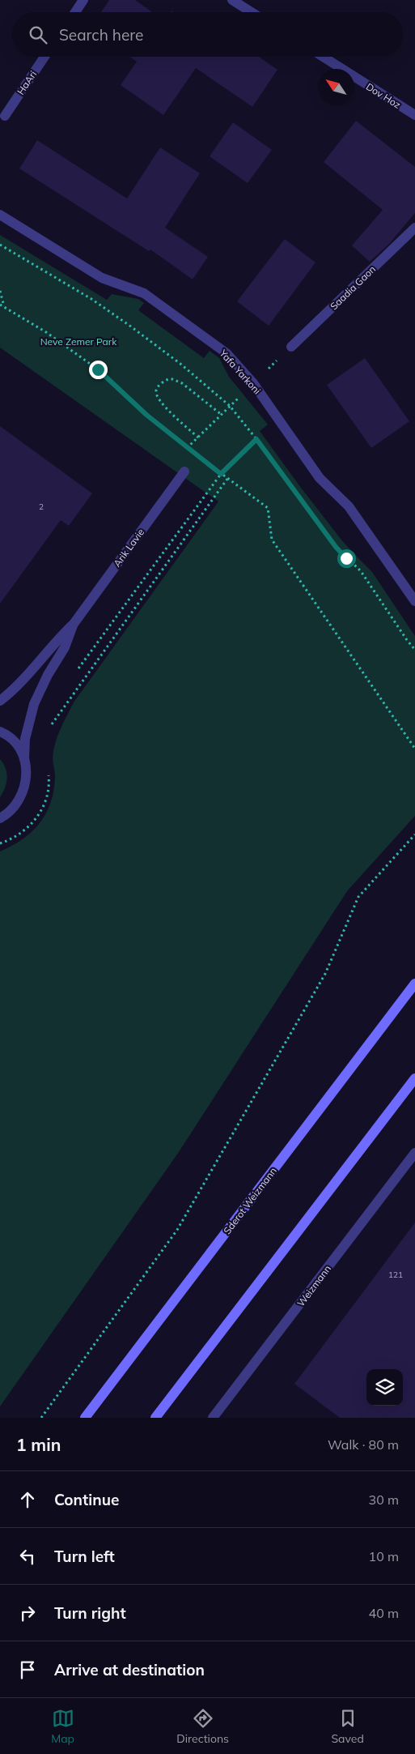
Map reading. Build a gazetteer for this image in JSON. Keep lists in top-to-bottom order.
{
  "streets": {
    "main road": ["Sderot Weizmann"],
    "street": [
      "HaAri",
      "Dov Hoz",
      "Saadia Gaon",
      "Yafa Yarkoni",
      "Arik Lavie",
      "Weizmann"
    ]
  },
  "parks": ["Neve Zemer Park"],
  "house_numbers": ["2", "121"],
  "north": "top left",
  "page": {
    "search": "Search here",
    "heading": ["1 min", "Walk · 80 m"],
    "list": [
      ["Continue", "30 m"],
      ["Turn left", "10 m"],
      ["Turn right", "40 m"],
      "Arrive at destination"
    ],
    "nav": ["Map", "Directions", "Saved"]
  }
}
